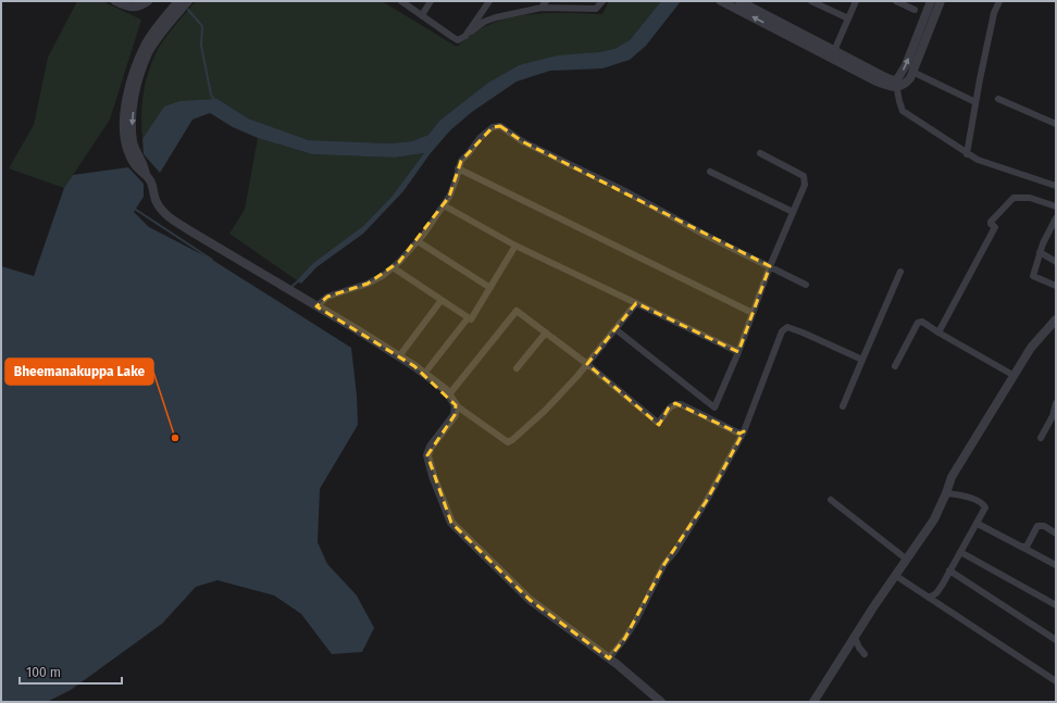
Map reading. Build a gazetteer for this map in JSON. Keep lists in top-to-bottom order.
{
  "places": ["Bheemanakuppa Lake"],
  "scale_bar": "100 m"
}
